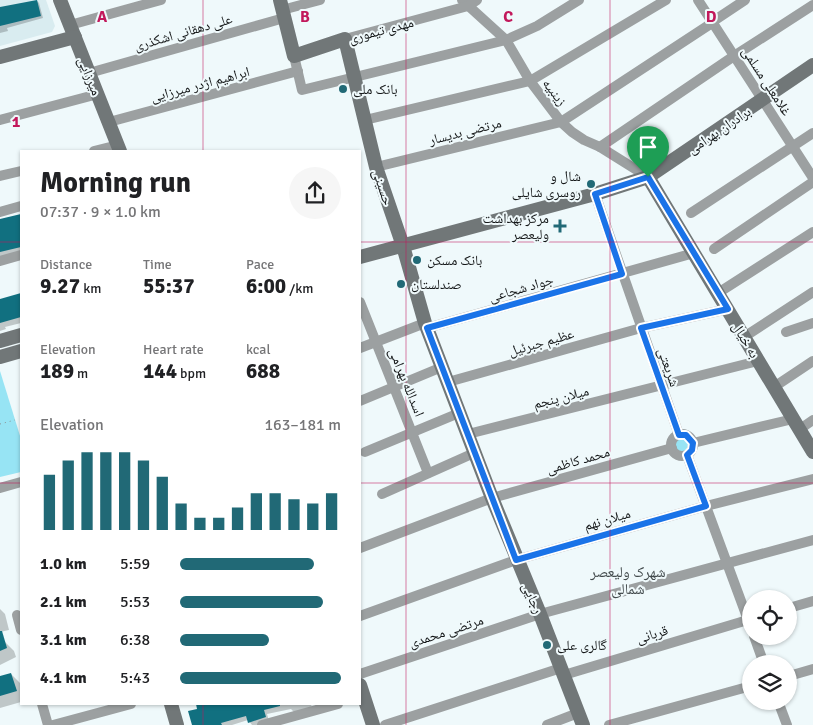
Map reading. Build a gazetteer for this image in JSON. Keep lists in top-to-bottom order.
{
  "streets": {
    "street": [
      "مهدی تیموری",
      "علی دهقانی اشکذری",
      "میرزایی",
      "غلامعلی مسلمی",
      "ابراهیم اژدر میرزایی",
      "زینبیه",
      "برادران بهرامی",
      "مرتضی بدیسار",
      "حسینی",
      "جواد شجاعی",
      "به خیال",
      "عظیم جبرئیل",
      "شریعتی",
      "اسدالله بهرامی",
      "میلان پنجم",
      "محمد کاظمی",
      "میلان نهم",
      "رجایی",
      "مرتضی محمدی",
      "قربانی"
    ]
  },
  "crossings": [
    ["مهدی تیموری", "زینبیه"],
    ["مهدی تیموری", "حسینی"],
    ["علی دهقانی اشکذری", "میرزایی"],
    ["میرزایی", "ابراهیم اژدر میرزایی"],
    ["غلامعلی مسلمی", "برادران بهرامی"],
    ["غلامعلی مسلمی", "مرتضی بدیسار"],
    ["زینبیه", "برادران بهرامی"],
    ["زینبیه", "مرتضی بدیسار"],
    ["زینبیه", "به خیال"],
    ["برادران بهرامی", "حسینی"],
    ["برادران بهرامی", "به خیال"],
    ["برادران بهرامی", "شریعتی"],
    ["برادران بهرامی", "رجایی"],
    ["مرتضی بدیسار", "حسینی"],
    ["حسینی", "رجایی"],
    ["جواد شجاعی", "به خیال"],
    ["جواد شجاعی", "شریعتی"],
    ["جواد شجاعی", "اسدالله بهرامی"],
    ["جواد شجاعی", "رجایی"],
    ["به خیال", "عظیم جبرئیل"],
    ["به خیال", "میلان پنجم"],
    ["عظیم جبرئیل", "شریعتی"],
    ["عظیم جبرئیل", "رجایی"],
    ["شریعتی", "میلان پنجم"],
    ["شریعتی", "محمد کاظمی"],
    ["میلان پنجم", "رجایی"],
    ["محمد کاظمی", "رجایی"],
    ["میلان نهم", "رجایی"],
    ["رجایی", "مرتضی محمدی"],
    ["رجایی", "قربانی"]
  ],
  "districts": ["شهرک ولیعصر شمالی"],
  "places": {
    "other": [
      "بانک ملی",
      "شال و روسری شایلی",
      "بانک مسکن",
      "صندلستان",
      "گالری علی"
    ],
    "health": ["مرکز بهداشت ولیعصر"]
  },
  "page": {
    "heading": ["Morning run", "07:37 · 9 × 1.0 km"],
    "stats": [
      ["Distance", "9.27 km"],
      ["Time", "55:37"],
      ["Pace", "6:00 /km"],
      ["Elevation", "189 m"],
      ["Heart rate", "144 bpm"],
      ["kcal", "688"]
    ],
    "chart": ["Elevation", "163–181 m"],
    "list": [
      {
        "name": "1.0 km",
        "note": "5:59"
      },
      {
        "name": "2.1 km",
        "note": "5:53"
      },
      {
        "name": "3.1 km",
        "note": "6:38"
      },
      {
        "name": "4.1 km",
        "note": "5:43"
      }
    ]
  },
  "grid": {
    "columns": [
      "A",
      "B",
      "C",
      "D"
    ],
    "rows": ["1"]
  }
}
